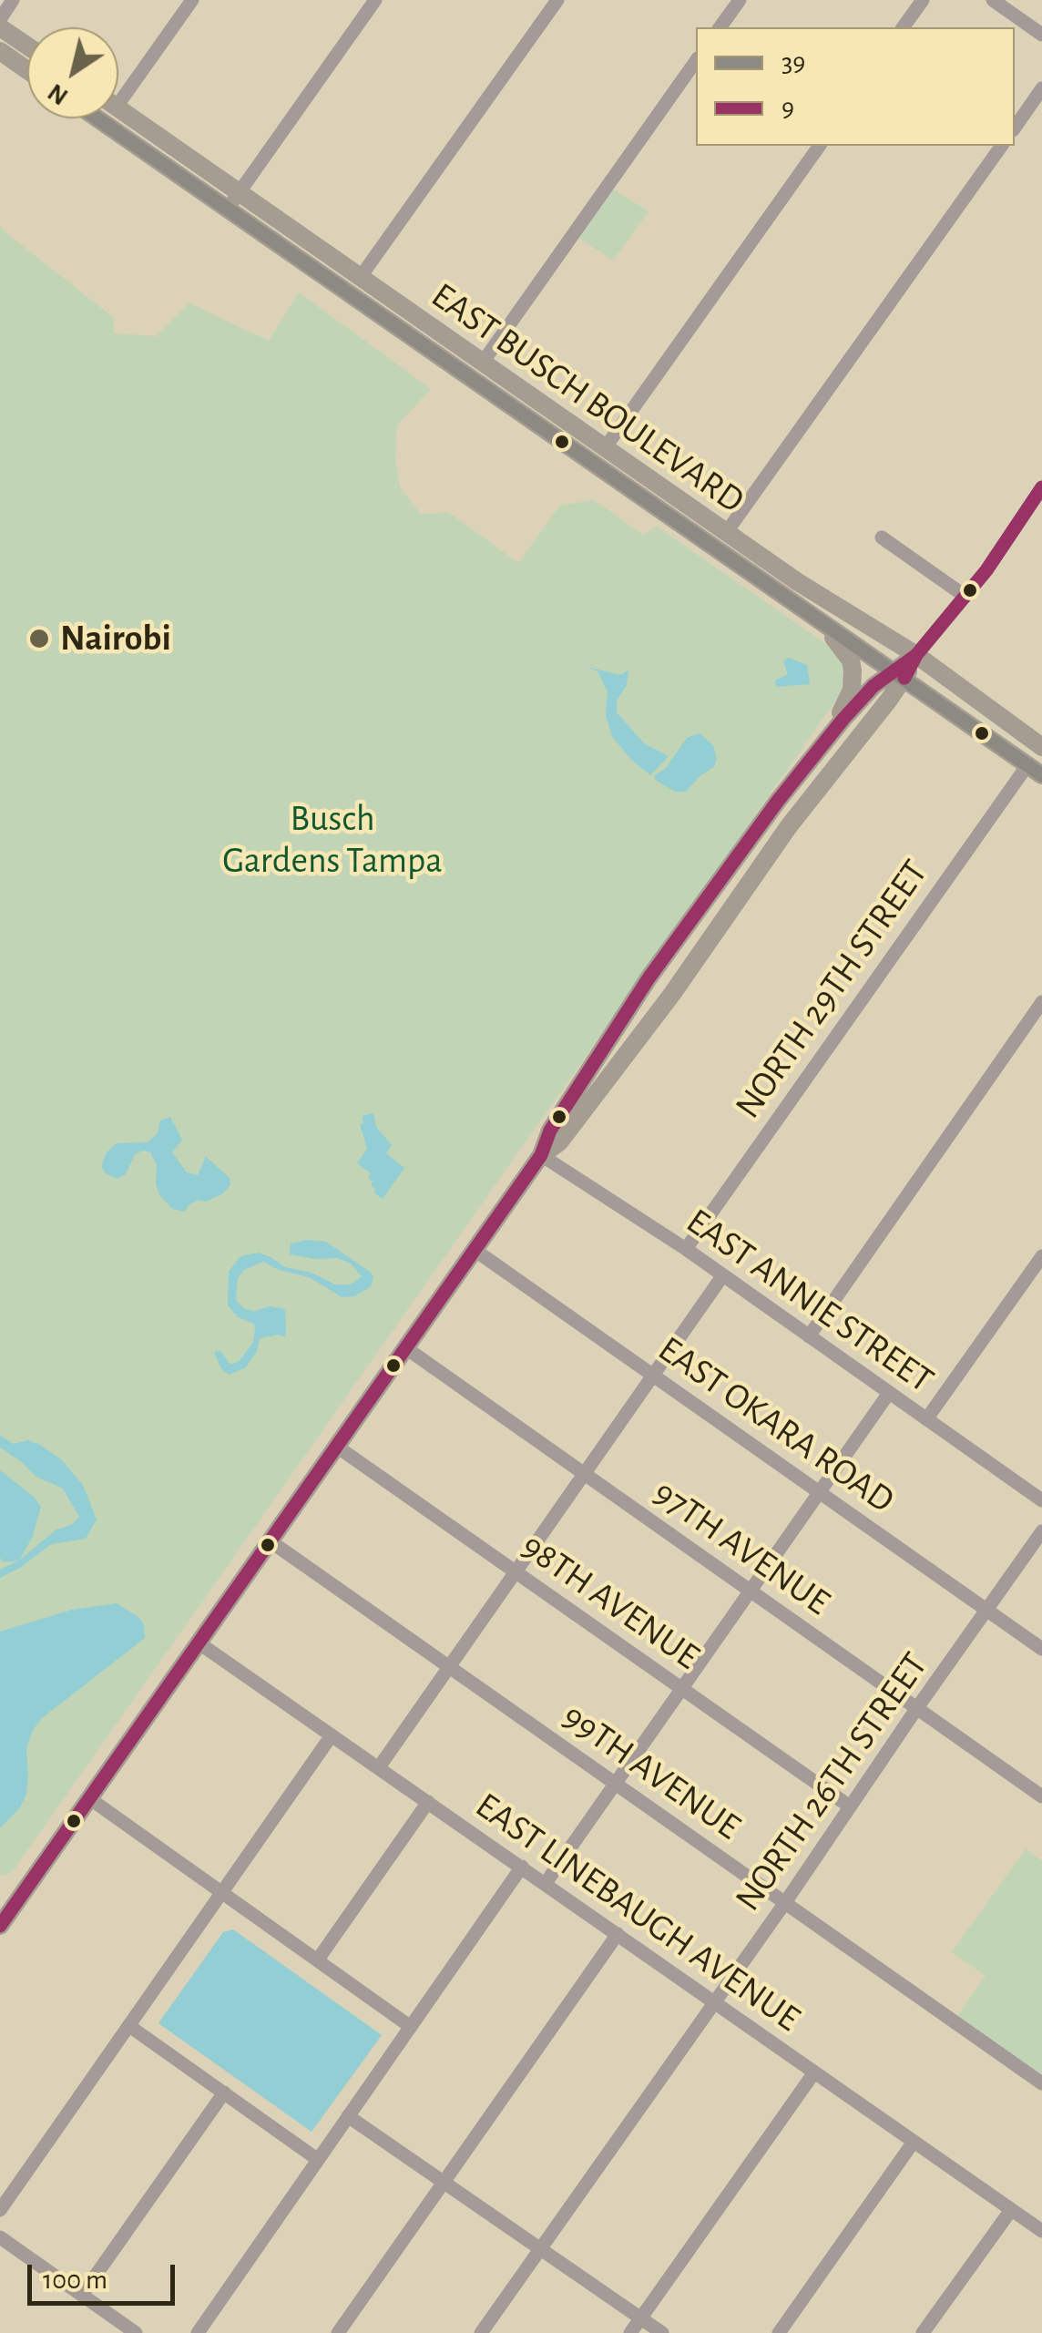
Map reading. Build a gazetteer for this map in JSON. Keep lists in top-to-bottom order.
{
  "streets": {
    "main road": ["EAST BUSCH BOULEVARD"],
    "street": [
      "NORTH 29TH STREET",
      "EAST ANNIE STREET",
      "EAST OKARA ROAD",
      "97TH AVENUE",
      "98TH AVENUE",
      "99TH AVENUE",
      "NORTH 26TH STREET",
      "EAST LINEBAUGH AVENUE"
    ]
  },
  "crossings": [
    ["EAST BUSCH BOULEVARD", "NORTH 29TH STREET"],
    ["NORTH 29TH STREET", "EAST ANNIE STREET"],
    ["EAST OKARA ROAD", "NORTH 26TH STREET"],
    ["97TH AVENUE", "NORTH 26TH STREET"],
    ["98TH AVENUE", "NORTH 26TH STREET"],
    ["99TH AVENUE", "NORTH 26TH STREET"],
    ["NORTH 26TH STREET", "EAST LINEBAUGH AVENUE"]
  ],
  "parks": ["Busch Gardens Tampa"],
  "places": ["Nairobi"],
  "lines": ["transit line 39", "transit line 9"],
  "legend": ["39", "9"],
  "scale_bar": "100 m",
  "north": "bottom left"
}
